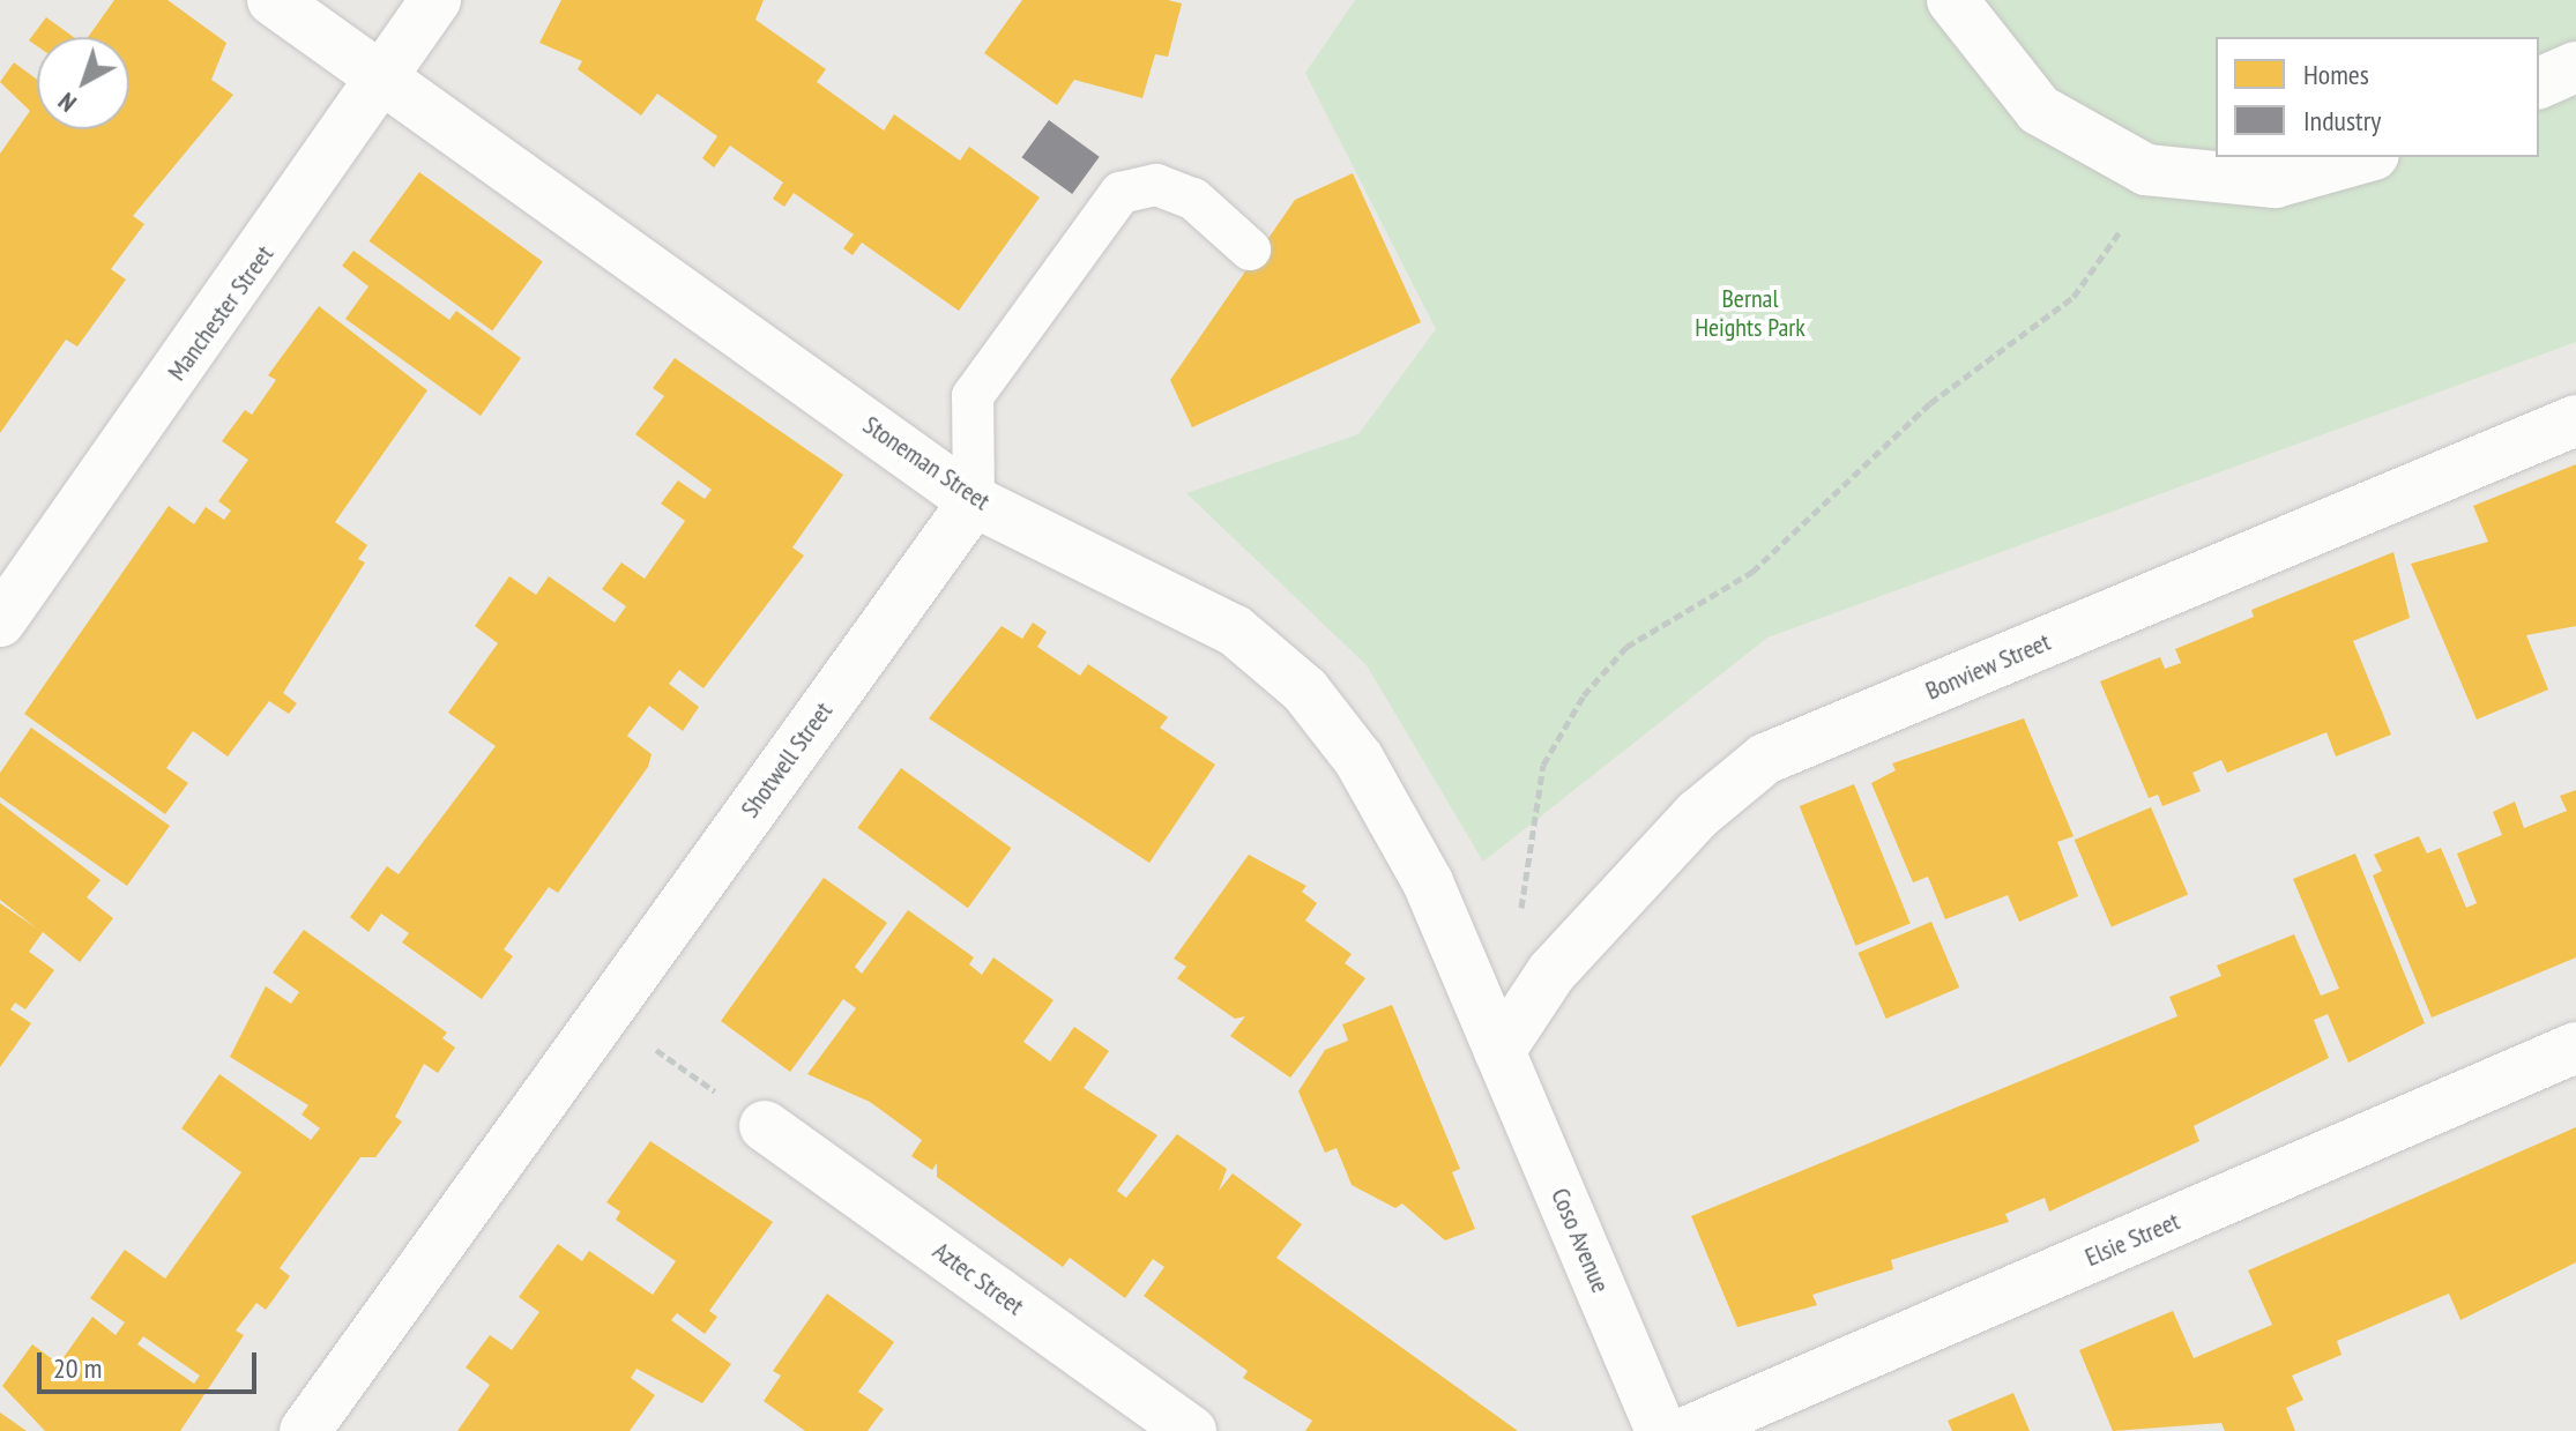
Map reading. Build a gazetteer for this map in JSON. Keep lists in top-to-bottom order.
{
  "streets": {
    "street": [
      "Manchester Street",
      "Stoneman Street",
      "Bonview Street",
      "Shotwell Street",
      "Elsie Street",
      "Coso Avenue",
      "Aztec Street"
    ]
  },
  "crossings": [
    ["Manchester Street", "Stoneman Street"],
    ["Stoneman Street", "Bonview Street"],
    ["Stoneman Street", "Shotwell Street"],
    ["Stoneman Street", "Coso Avenue"],
    ["Bonview Street", "Coso Avenue"]
  ],
  "parks": ["Bernal Heights Park"],
  "legend": ["Homes", "Industry"],
  "scale_bar": "20 m",
  "north": "bottom left"
}
